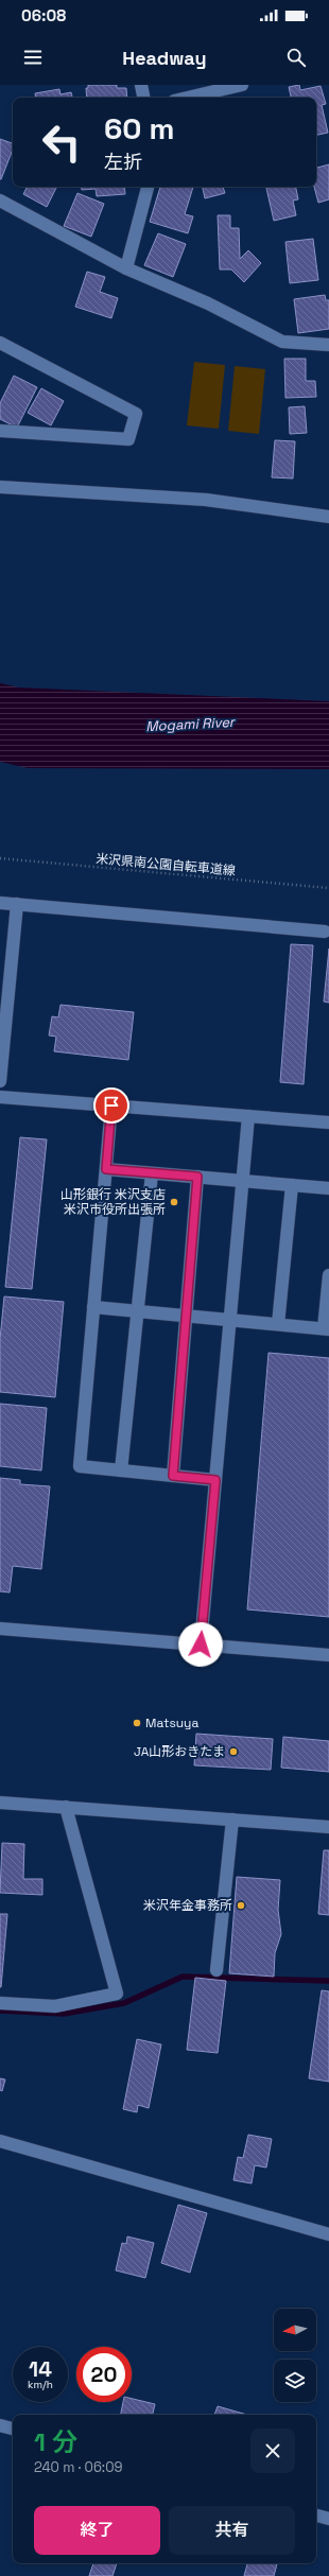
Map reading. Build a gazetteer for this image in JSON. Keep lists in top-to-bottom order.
{
  "streets": {
    "path": ["米沢県南公園自転車道線"]
  },
  "water": ["Mogami River"],
  "places": [
    "山形銀行 米沢支店 米沢市役所出張所",
    "Matsuya",
    "JA山形おきたま",
    "米沢年金事務所"
  ],
  "north": "left",
  "page": {
    "status": "06:08",
    "header": "Headway",
    "turn": ["60 m", "左折"],
    "speed": "14 km/h",
    "limit": "20",
    "heading": ["1 分", "240 m · 06:09"],
    "buttons": ["終了", "共有"]
  }
}
